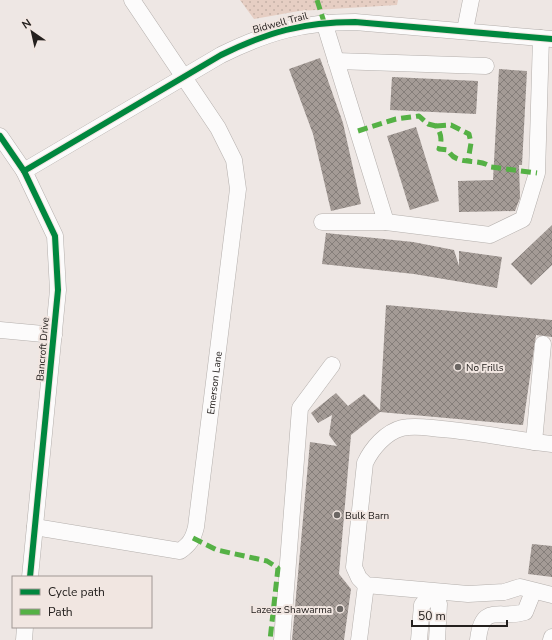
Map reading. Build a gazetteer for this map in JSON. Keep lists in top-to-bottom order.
{
  "streets": {
    "street": ["Bidwell Trail", "Bancroft Drive", "Emerson Lane"]
  },
  "crossings": [
    ["Bidwell Trail", "Bancroft Drive"],
    ["Bidwell Trail", "Emerson Lane"],
    ["Bancroft Drive", "Emerson Lane"]
  ],
  "places": ["No Frills", "Bulk Barn", "Lazeez Shawarma"],
  "legend": ["Cycle path", "Path"],
  "scale_bar": "50 m",
  "north": "top left"
}
